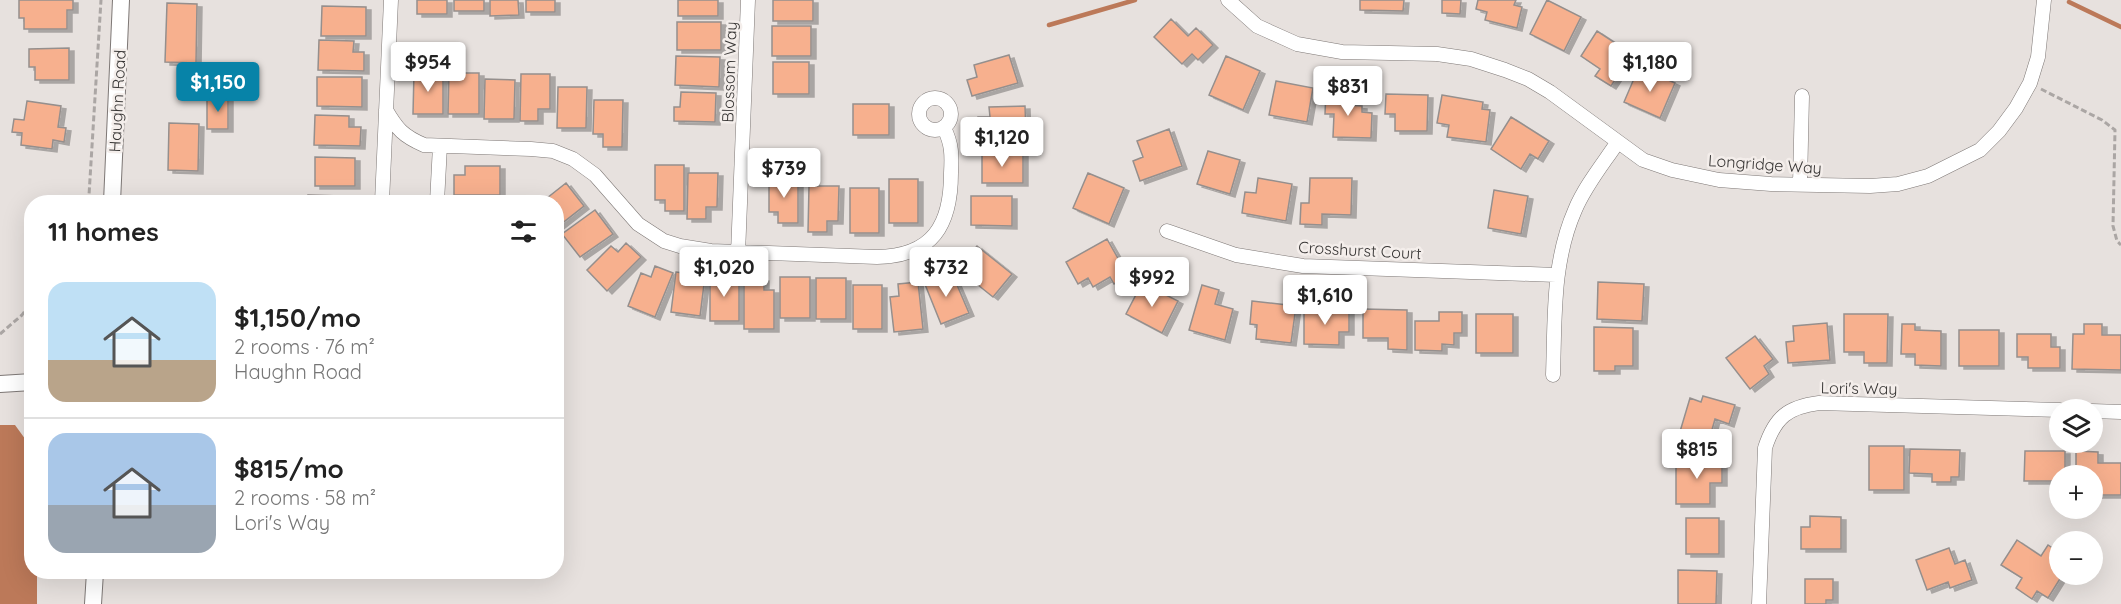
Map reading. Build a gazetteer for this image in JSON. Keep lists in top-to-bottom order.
{
  "streets": {
    "street": [
      "Blossom Way",
      "Haughn Road",
      "Longridge Way",
      "Crosshurst Court",
      "Lori's Way"
    ]
  },
  "page": {
    "price": [
      "$954",
      "$1,180",
      "$1,150",
      "$831",
      "$1,120",
      "$739",
      "$1,020",
      "$732",
      "$992",
      "$1,610",
      "$815"
    ],
    "heading": "11 homes",
    "list": [
      {
        "name": "$1,150/mo",
        "note": "2 rooms · 76 m² · Haughn Road"
      },
      {
        "name": "$815/mo",
        "note": "2 rooms · 58 m² · Lori's Way"
      }
    ],
    "map_buttons": ["+", "−"]
  }
}
